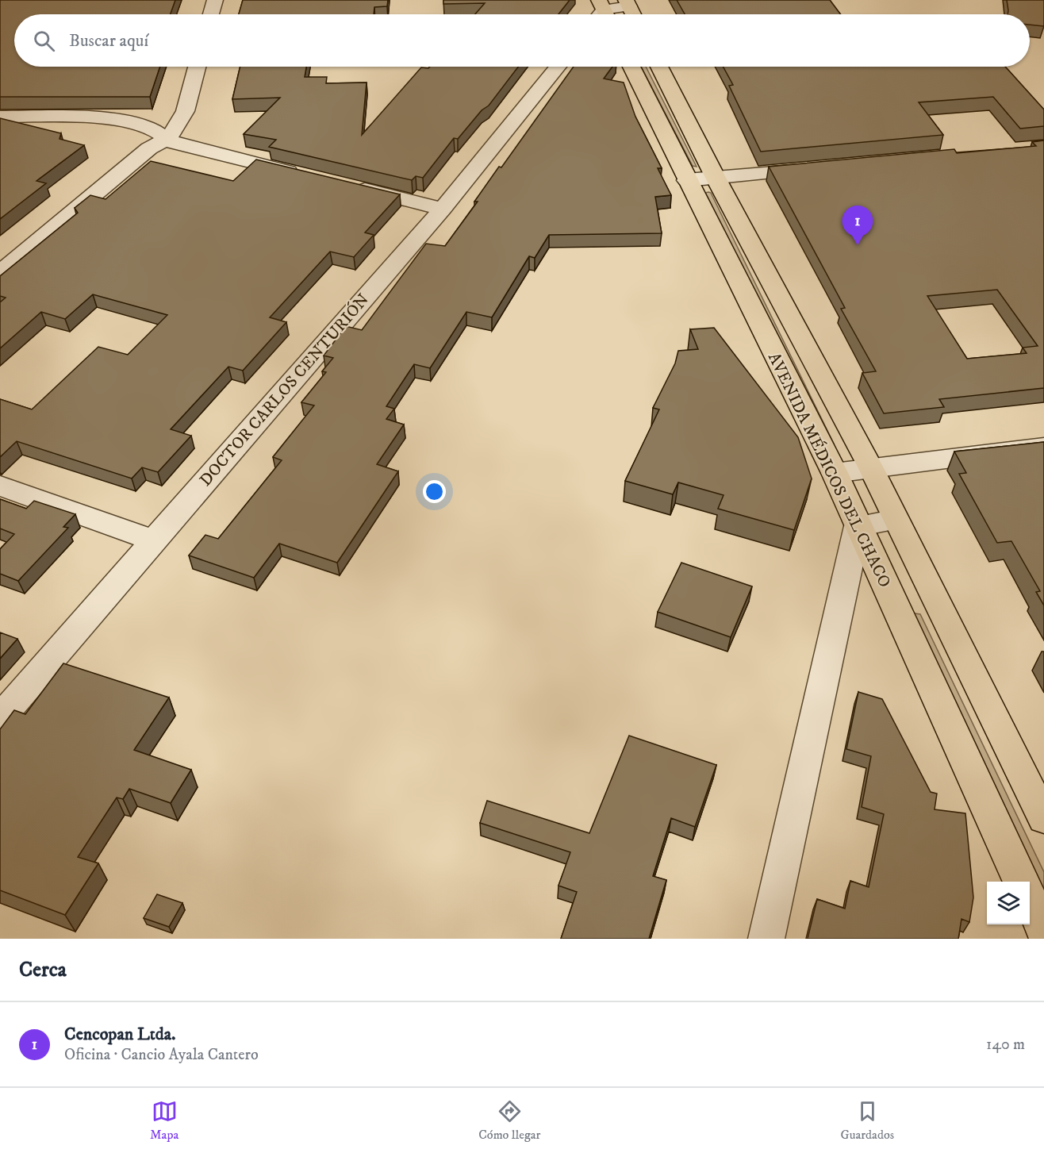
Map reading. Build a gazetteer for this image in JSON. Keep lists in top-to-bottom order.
{
  "streets": {
    "main road": ["AVENIDA MÉDICOS DEL CHACO"],
    "street": ["DOCTOR CARLOS CENTURIÓN"]
  },
  "page": {
    "search": "Buscar aquí",
    "pins": "1",
    "heading": "Cerca",
    "list": [
      {
        "mark": "1",
        "name": "Cencopan Ltda.",
        "note": "Oficina · Cancio Ayala Cantero",
        "value": "140 m"
      }
    ],
    "nav": ["Mapa", "Cómo llegar", "Guardados"]
  }
}
